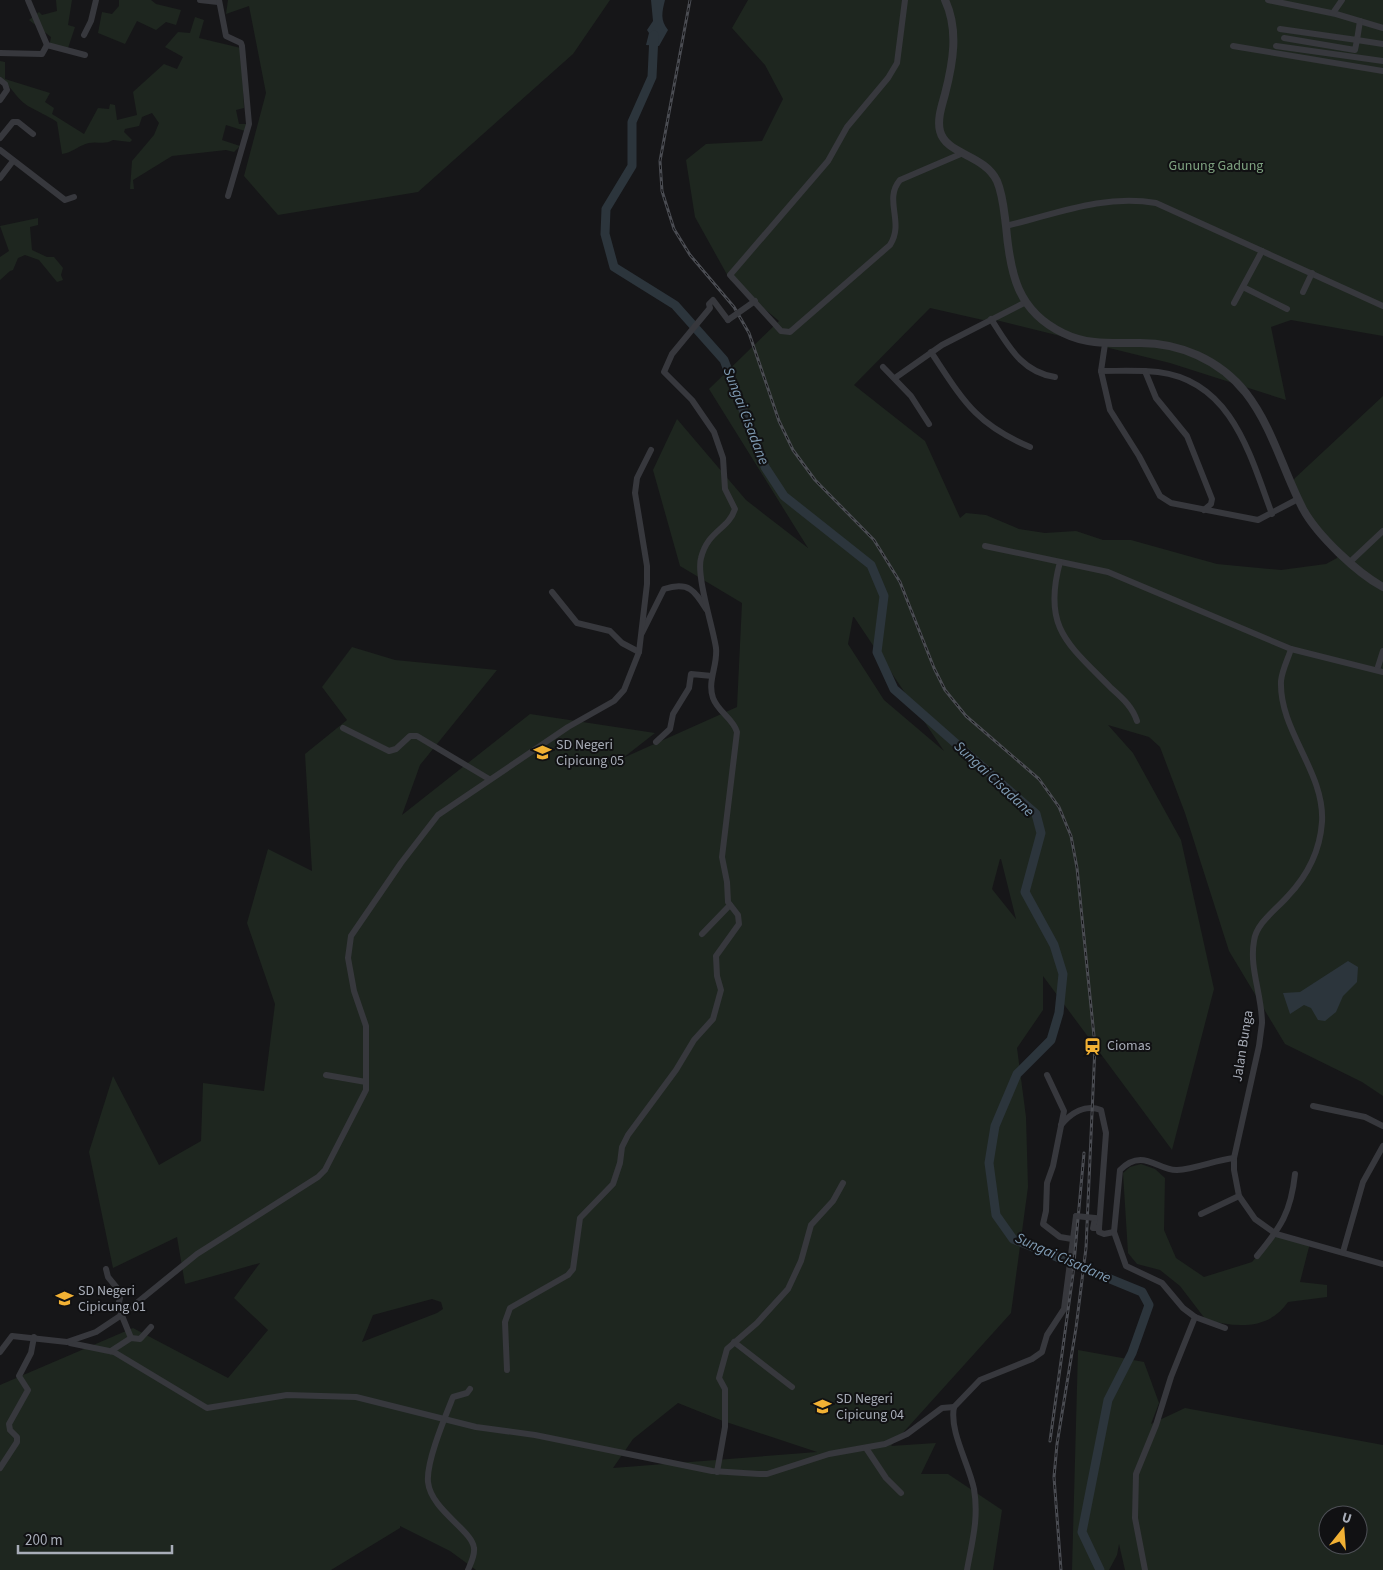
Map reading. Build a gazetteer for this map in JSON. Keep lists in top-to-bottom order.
{
  "streets": {
    "street": ["Jalan Bunga"]
  },
  "water": ["Sungai Cisadane"],
  "parks": ["Gunung Gadung"],
  "places": {
    "school or university": ["SD Negeri Cipicung 05", "SD Negeri Cipicung 01", "SD Negeri Cipicung 04"],
    "station": ["Ciomas"]
  },
  "scale_bar": "200 m",
  "north": "top"
}
